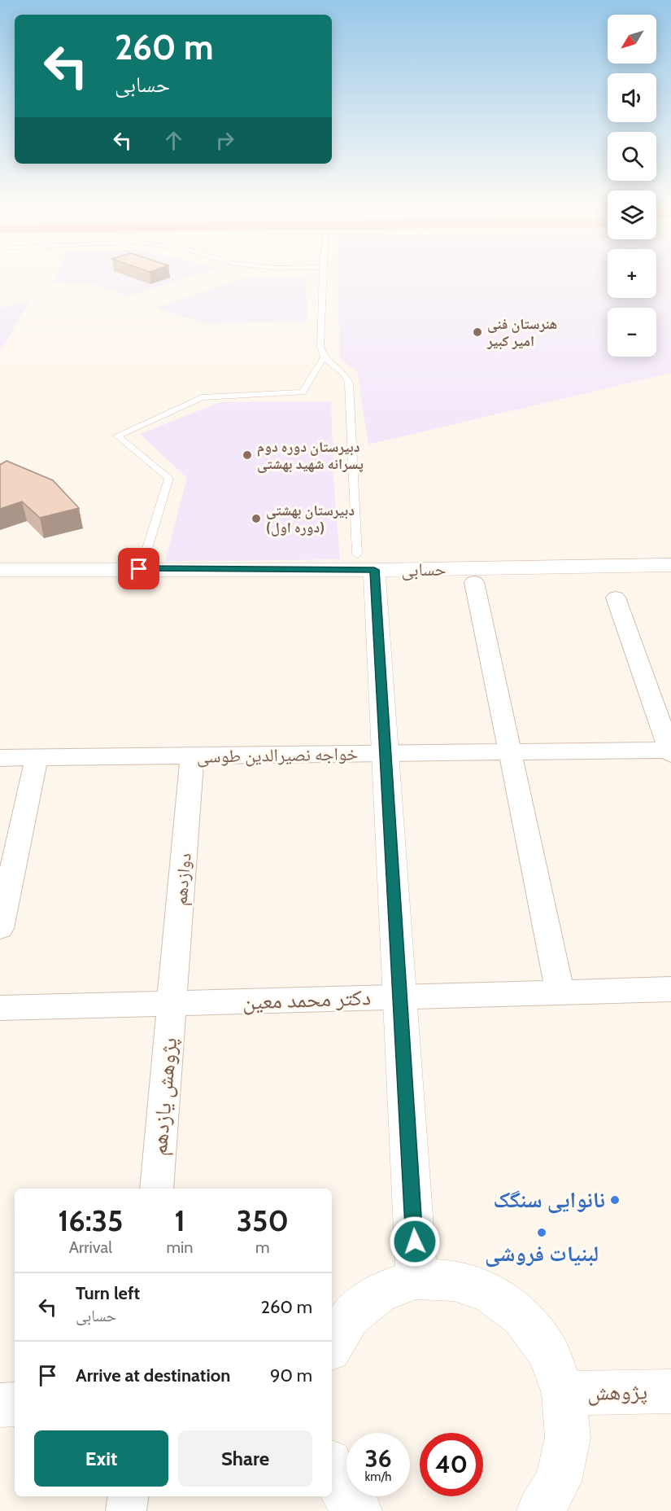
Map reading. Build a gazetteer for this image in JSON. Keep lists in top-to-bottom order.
{
  "streets": {
    "main road": ["حسابی", "پژوهش"],
    "street": [
      "خواجه نصیرالدین طوسی",
      "دوازدهم",
      "دکتر محمد معین",
      "پژوهش یازدهم"
    ]
  },
  "crossings": [
    ["خواجه نصیرالدین طوسی", "دوازدهم"],
    ["دوازدهم", "دکتر محمد معین"],
    ["دوازدهم", "پژوهش یازدهم"],
    ["دکتر محمد معین", "پژوهش یازدهم"]
  ],
  "places": [
    "هنرستان فنی امیر کبیر",
    "دبیرستان دوره دوم پسرانه شهید بهشتی",
    "دبیرستان بهشتی (دوره اول)",
    "نانوایی سنگک",
    "لبنیات فروشی"
  ],
  "north": "bottom left",
  "page": {
    "map_buttons": ["+", "−"],
    "turn": ["260 m", "حسابی"],
    "eta": [
      "16:35",
      "Arrival",
      "1",
      "min",
      "350",
      "m"
    ],
    "list": [
      {
        "name": "Turn left",
        "note": "حسابی",
        "value": "260 m"
      },
      {
        "name": "Arrive at destination",
        "value": "90 m"
      }
    ],
    "buttons": ["Exit", "Share"],
    "speed": "36 km/h",
    "limit": "40"
  }
}
